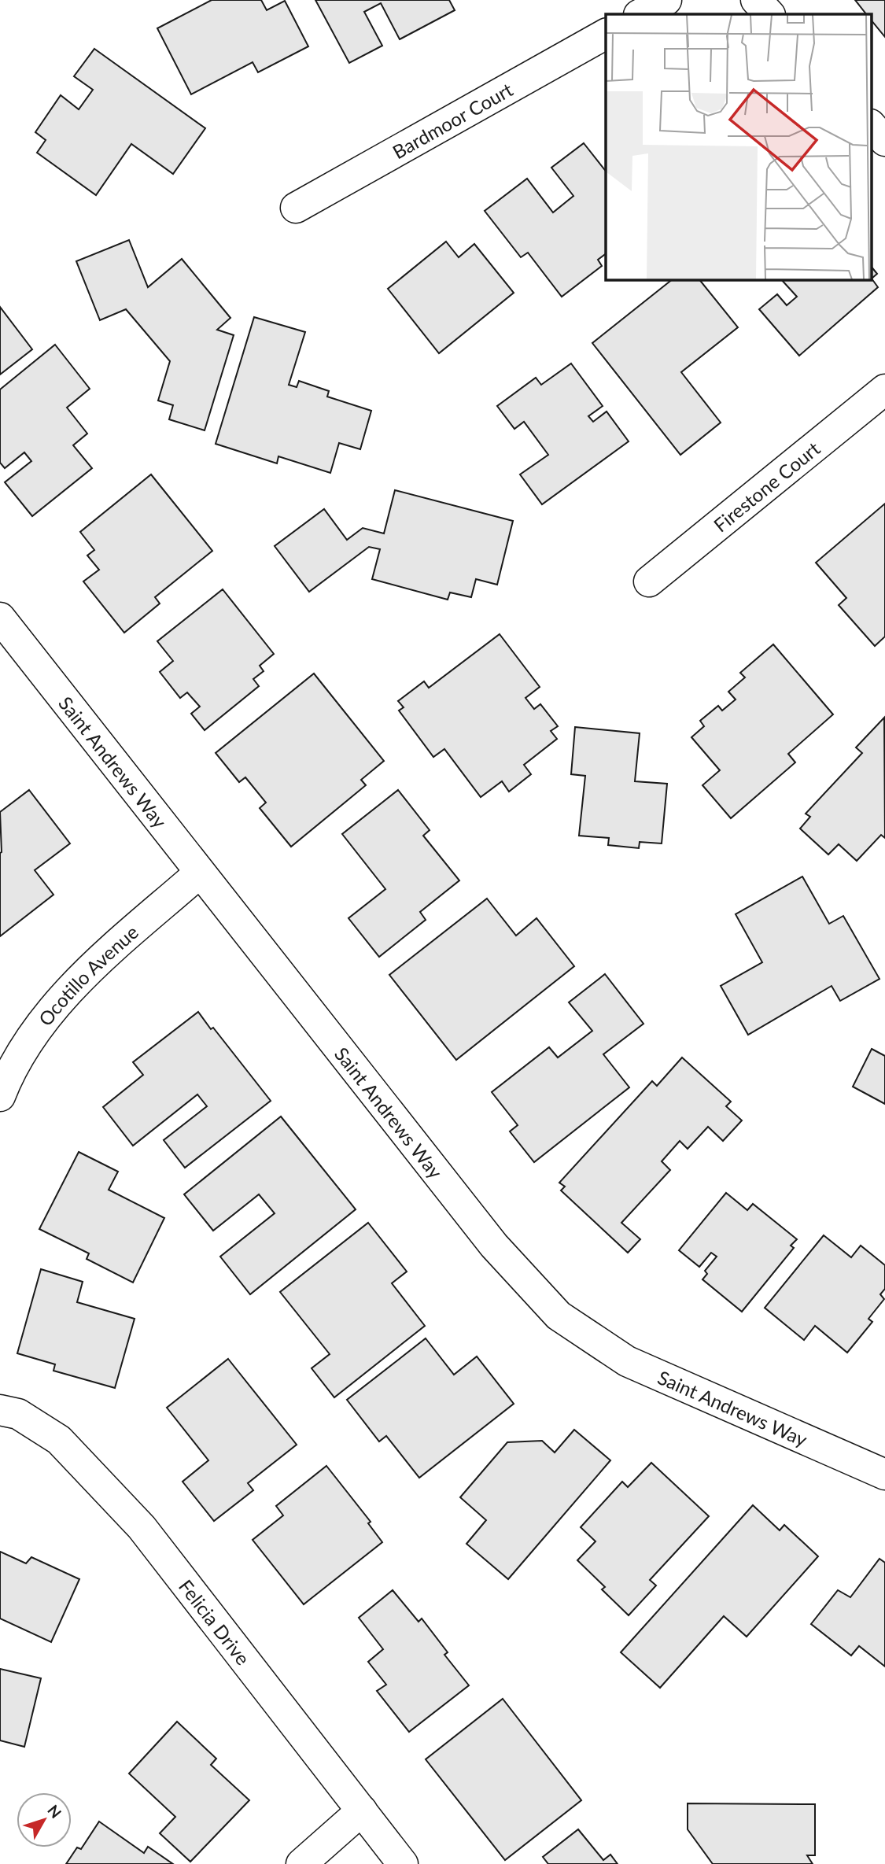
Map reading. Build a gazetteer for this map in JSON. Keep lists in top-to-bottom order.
{
  "streets": {
    "street": [
      "Bardmoor Court",
      "Firestone Court",
      "Saint Andrews Way",
      "Ocotillo Avenue",
      "Felicia Drive"
    ]
  },
  "crossings": [
    ["Saint Andrews Way", "Ocotillo Avenue"]
  ],
  "north": "top right"
}
